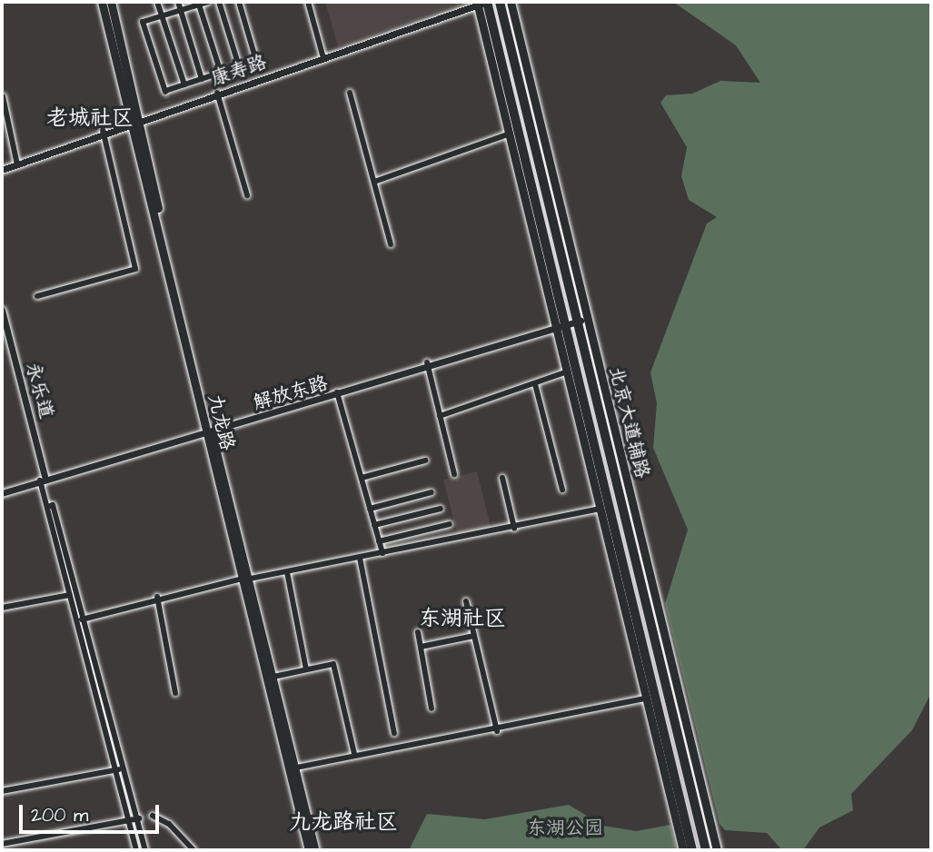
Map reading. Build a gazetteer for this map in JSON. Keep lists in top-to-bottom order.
{
  "streets": {
    "main road": ["九龙路", "北京大道辅路"],
    "street": ["康寿路", "永乐道", "解放东路"]
  },
  "crossings": [
    ["康寿路", "九龙路"],
    ["永乐道", "解放东路"],
    ["解放东路", "九龙路"],
    ["解放东路", "北京大道辅路"]
  ],
  "districts": ["老城社区", "东湖社区", "九龙路社区"],
  "parks": ["东湖公园"],
  "scale_bar": "200 m"
}
